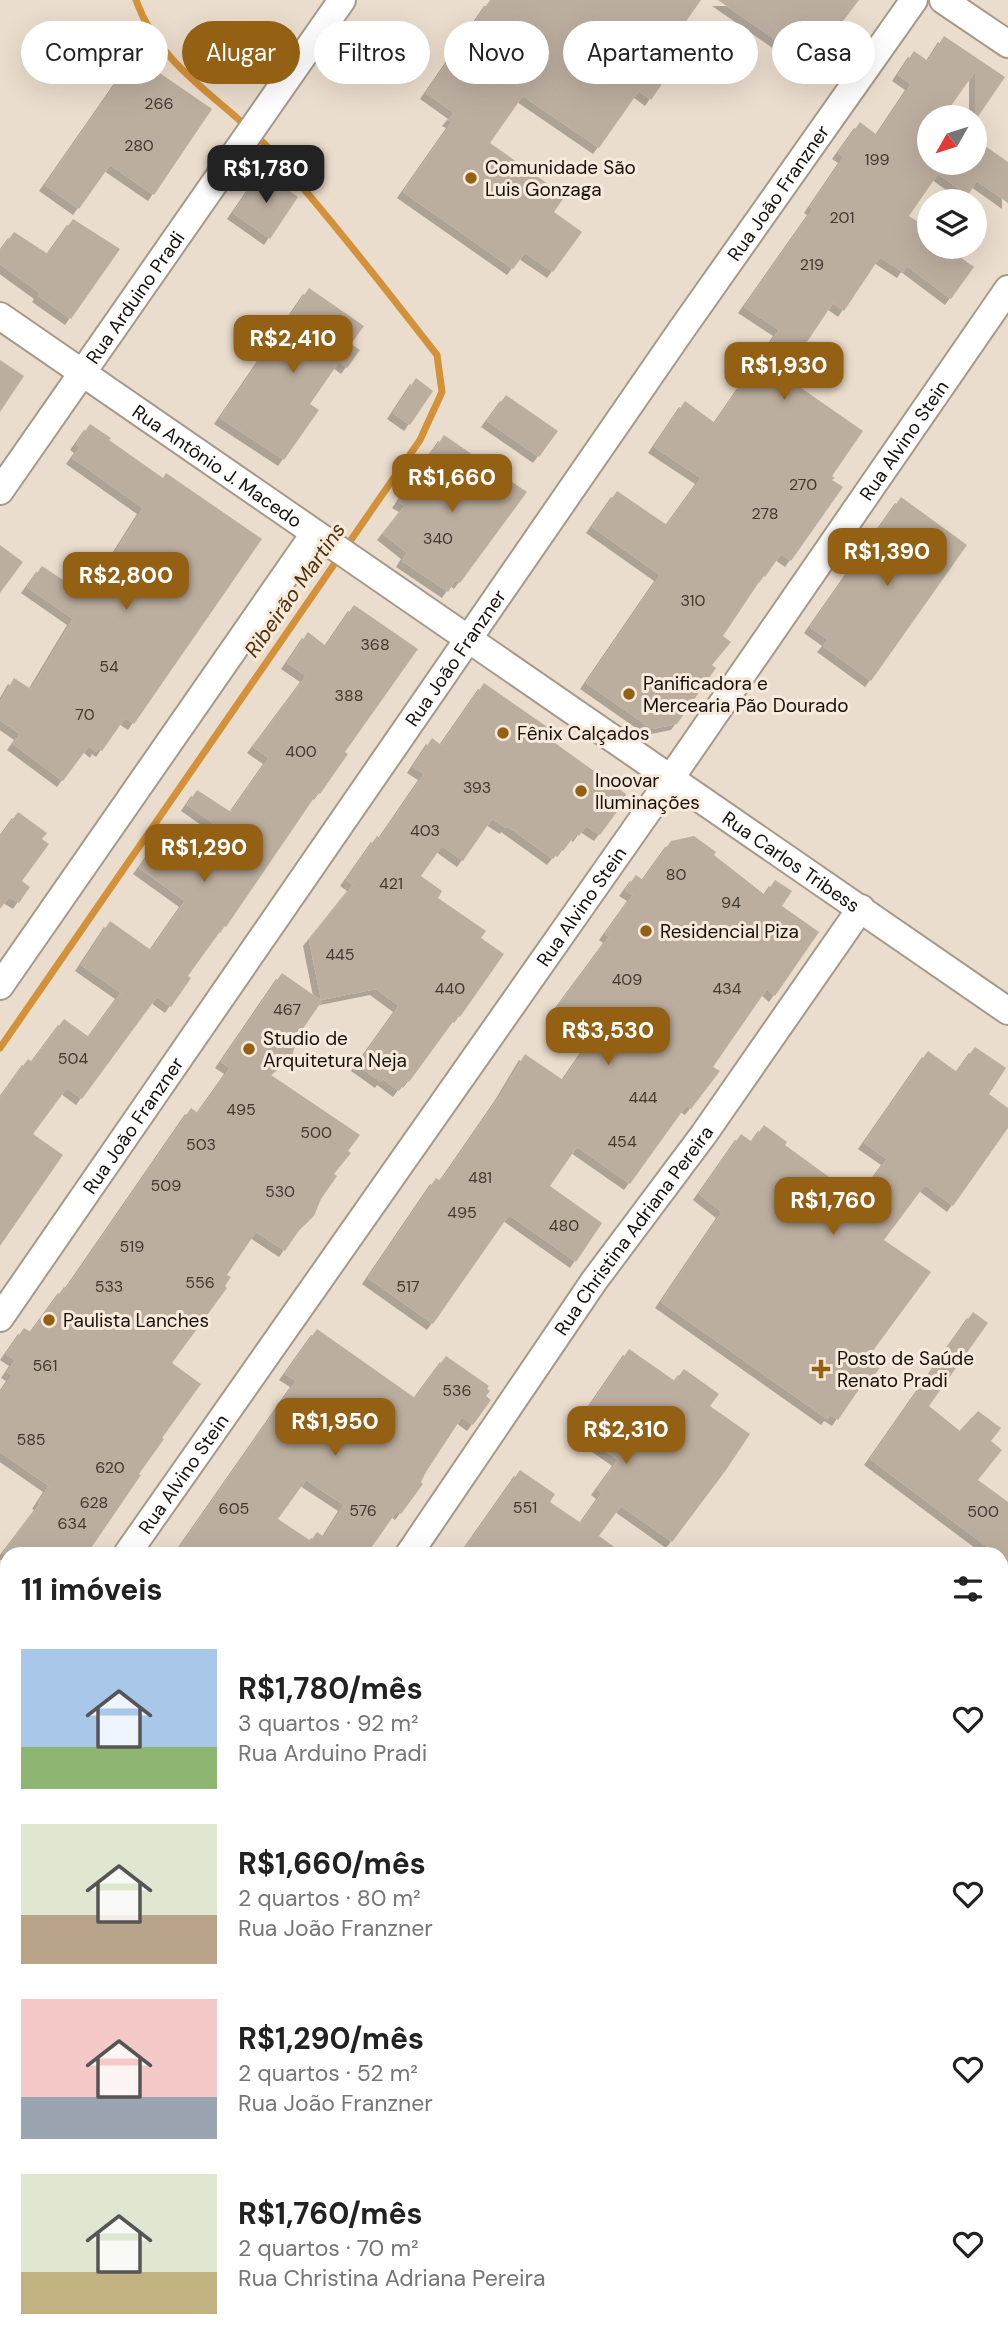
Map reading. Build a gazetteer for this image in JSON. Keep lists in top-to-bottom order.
{
  "streets": {
    "street": [
      "Rua João Franzner",
      "Rua Arduino Pradi",
      "Rua Alvino Stein",
      "Rua Antônio J. Macedo",
      "Rua Carlos Tribess",
      "Rua Christina Adriana Pereira"
    ]
  },
  "crossings": [
    ["Rua João Franzner", "Rua Antônio J. Macedo"],
    ["Rua João Franzner", "Rua Carlos Tribess"],
    ["Rua Arduino Pradi", "Rua Antônio J. Macedo"],
    ["Rua Alvino Stein", "Rua Carlos Tribess"],
    ["Rua Antônio J. Macedo", "Rua Carlos Tribess"],
    ["Rua Carlos Tribess", "Rua Christina Adriana Pereira"]
  ],
  "water": ["Ribeirão Martins"],
  "places": {
    "other": [
      "Comunidade São Luis Gonzaga",
      "Panificadora e Mercearia Pão Dourado",
      "Fênix Calçados",
      "Inoovar Iluminações",
      "Residencial Piza",
      "Studio de Arquitetura Neja",
      "Paulista Lanches"
    ],
    "health": ["Posto de Saúde Renato Pradi"]
  },
  "house_numbers": [
    "266",
    "280",
    "199",
    "201",
    "219",
    "270",
    "278",
    "340",
    "310",
    "368",
    "54",
    "388",
    "70",
    "400",
    "393",
    "403",
    "80",
    "421",
    "94",
    "445",
    "409",
    "440",
    "434",
    "467",
    "504",
    "444",
    "495",
    "500",
    "454",
    "503",
    "481",
    "509",
    "530",
    "495",
    "480",
    "519",
    "556",
    "533",
    "517",
    "561",
    "536",
    "585",
    "620",
    "628",
    "551",
    "605",
    "576",
    "500",
    "634"
  ],
  "north": "bottom left",
  "page": {
    "chip": [
      "Comprar",
      "Alugar",
      "Filtros",
      "Novo",
      "Apartamento",
      "Casa"
    ],
    "price": [
      "R$1,780",
      "R$2,410",
      "R$1,930",
      "R$1,660",
      "R$1,390",
      "R$2,800",
      "R$1,290",
      "R$3,530",
      "R$1,760",
      "R$1,950",
      "R$2,310"
    ],
    "heading": "11 imóveis",
    "list": [
      {
        "name": "R$1,780/mês",
        "note": "3 quartos · 92 m² · Rua Arduino Pradi"
      },
      {
        "name": "R$1,660/mês",
        "note": "2 quartos · 80 m² · Rua João Franzner"
      },
      {
        "name": "R$1,290/mês",
        "note": "2 quartos · 52 m² · Rua João Franzner"
      },
      {
        "name": "R$1,760/mês",
        "note": "2 quartos · 70 m² · Rua Christina Adriana Pereira"
      }
    ]
  }
}
